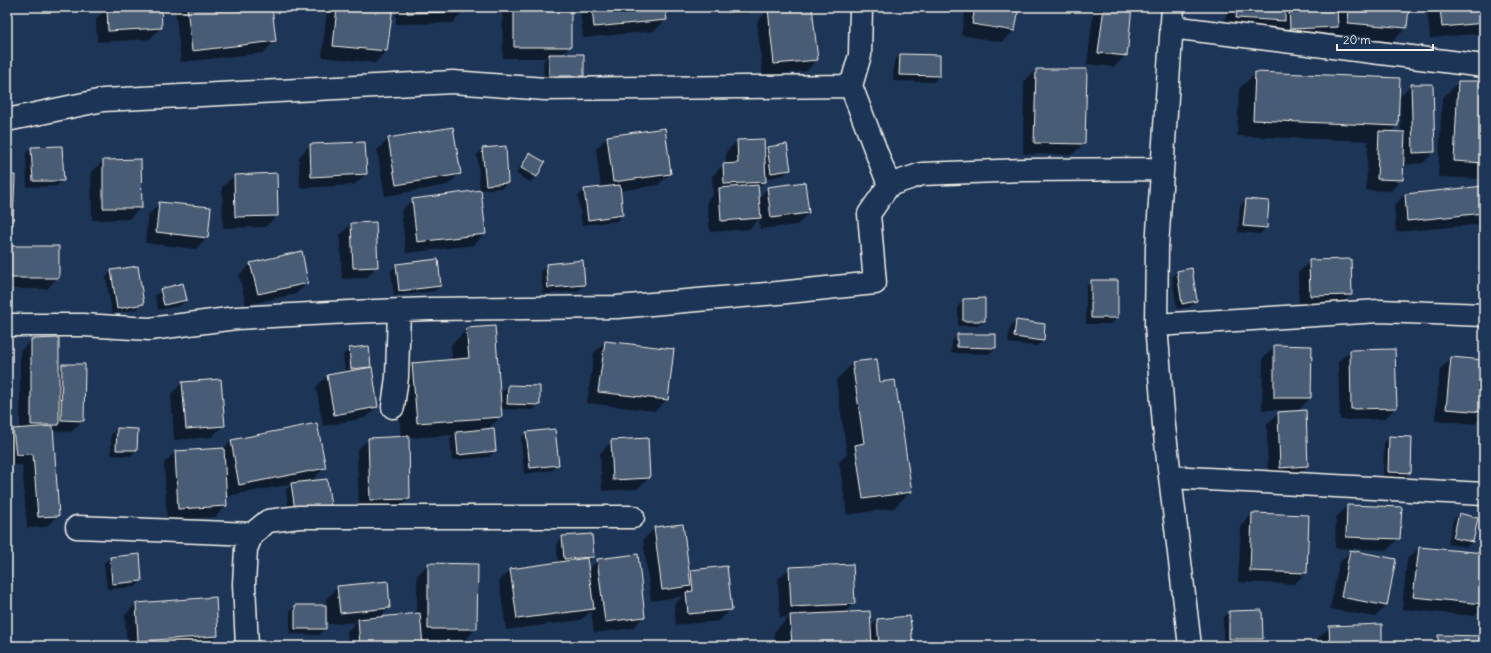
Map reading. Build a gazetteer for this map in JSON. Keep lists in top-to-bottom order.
{
  "scale_bar": "20 m"
}
